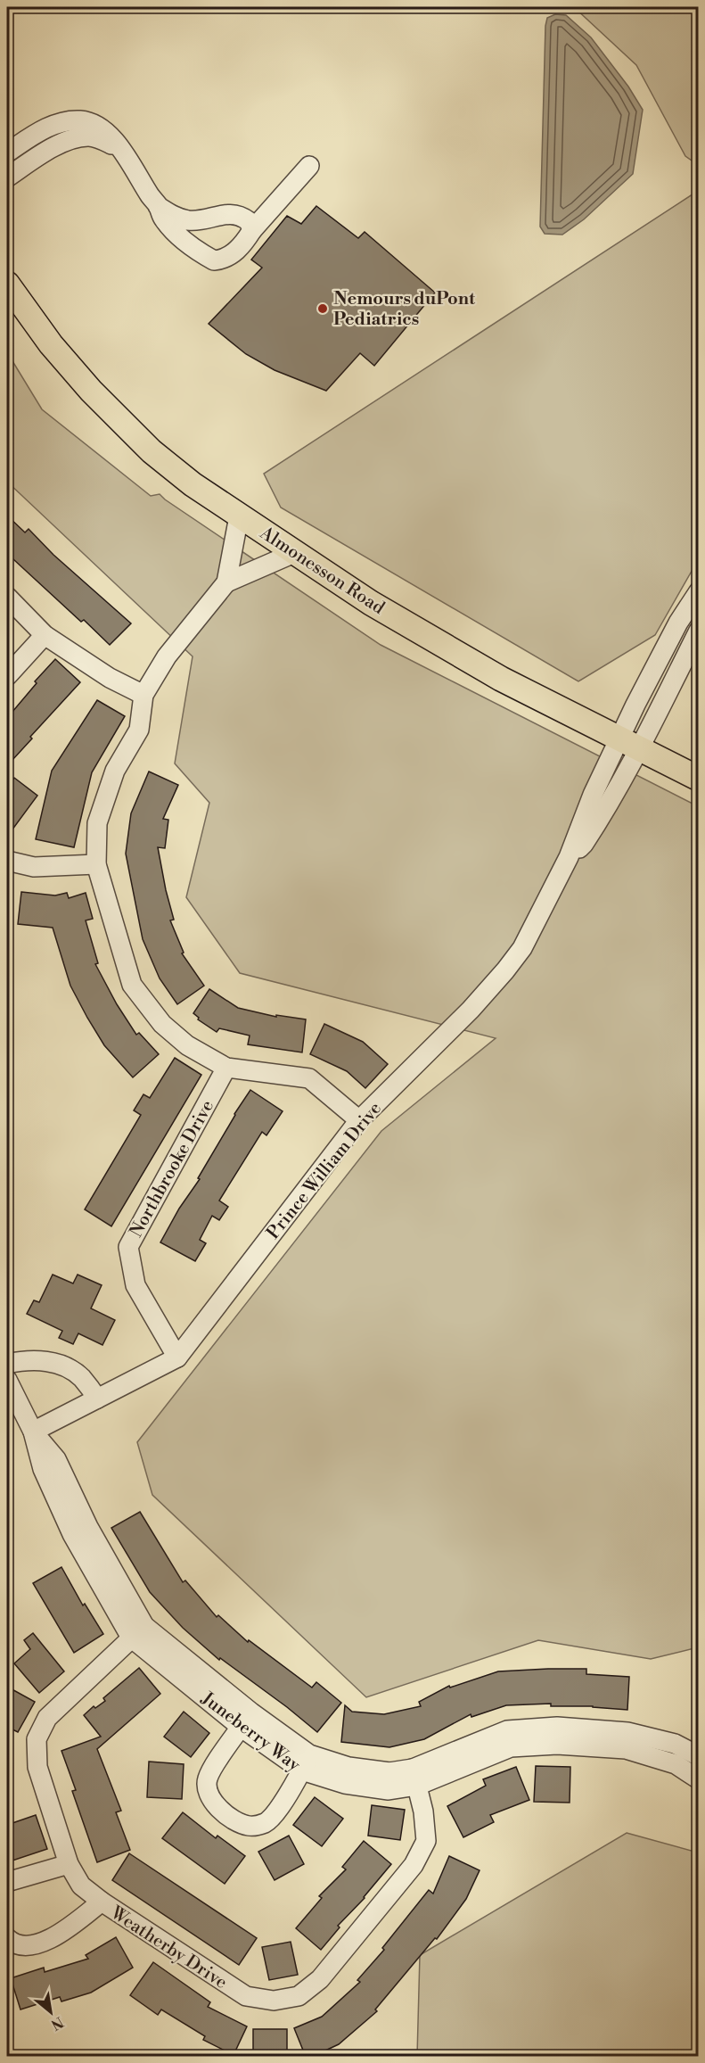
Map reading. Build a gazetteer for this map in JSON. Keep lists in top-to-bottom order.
{
  "streets": {
    "main road": ["Almonesson Road"],
    "street": [
      "Northbrooke Drive",
      "Prince William Drive",
      "Juneberry Way",
      "Weatherby Drive"
    ]
  },
  "crossings": [
    ["Almonesson Road", "Prince William Drive"],
    ["Northbrooke Drive", "Prince William Drive"],
    ["Prince William Drive", "Juneberry Way"],
    ["Juneberry Way", "Weatherby Drive"]
  ],
  "places": ["Nemours duPont Pediatrics"],
  "north": "bottom right"
}
